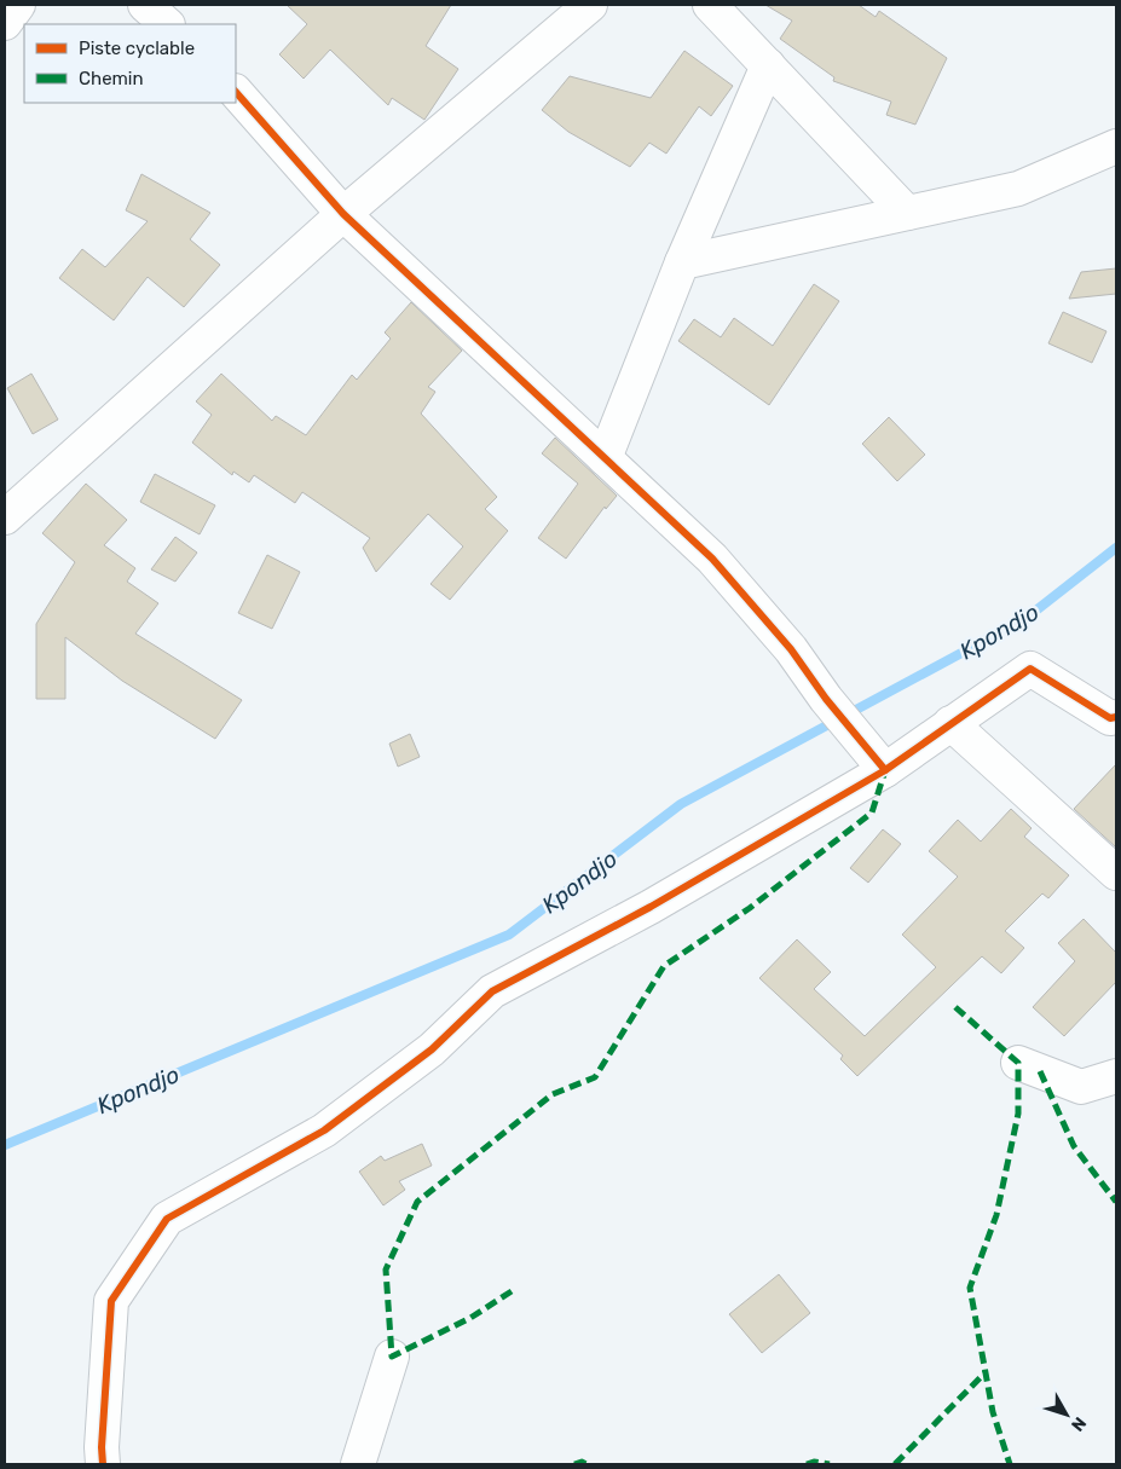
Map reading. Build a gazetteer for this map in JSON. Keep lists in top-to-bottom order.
{
  "water": ["Kpondjo"],
  "legend": ["Piste cyclable", "Chemin"],
  "north": "bottom right"
}
